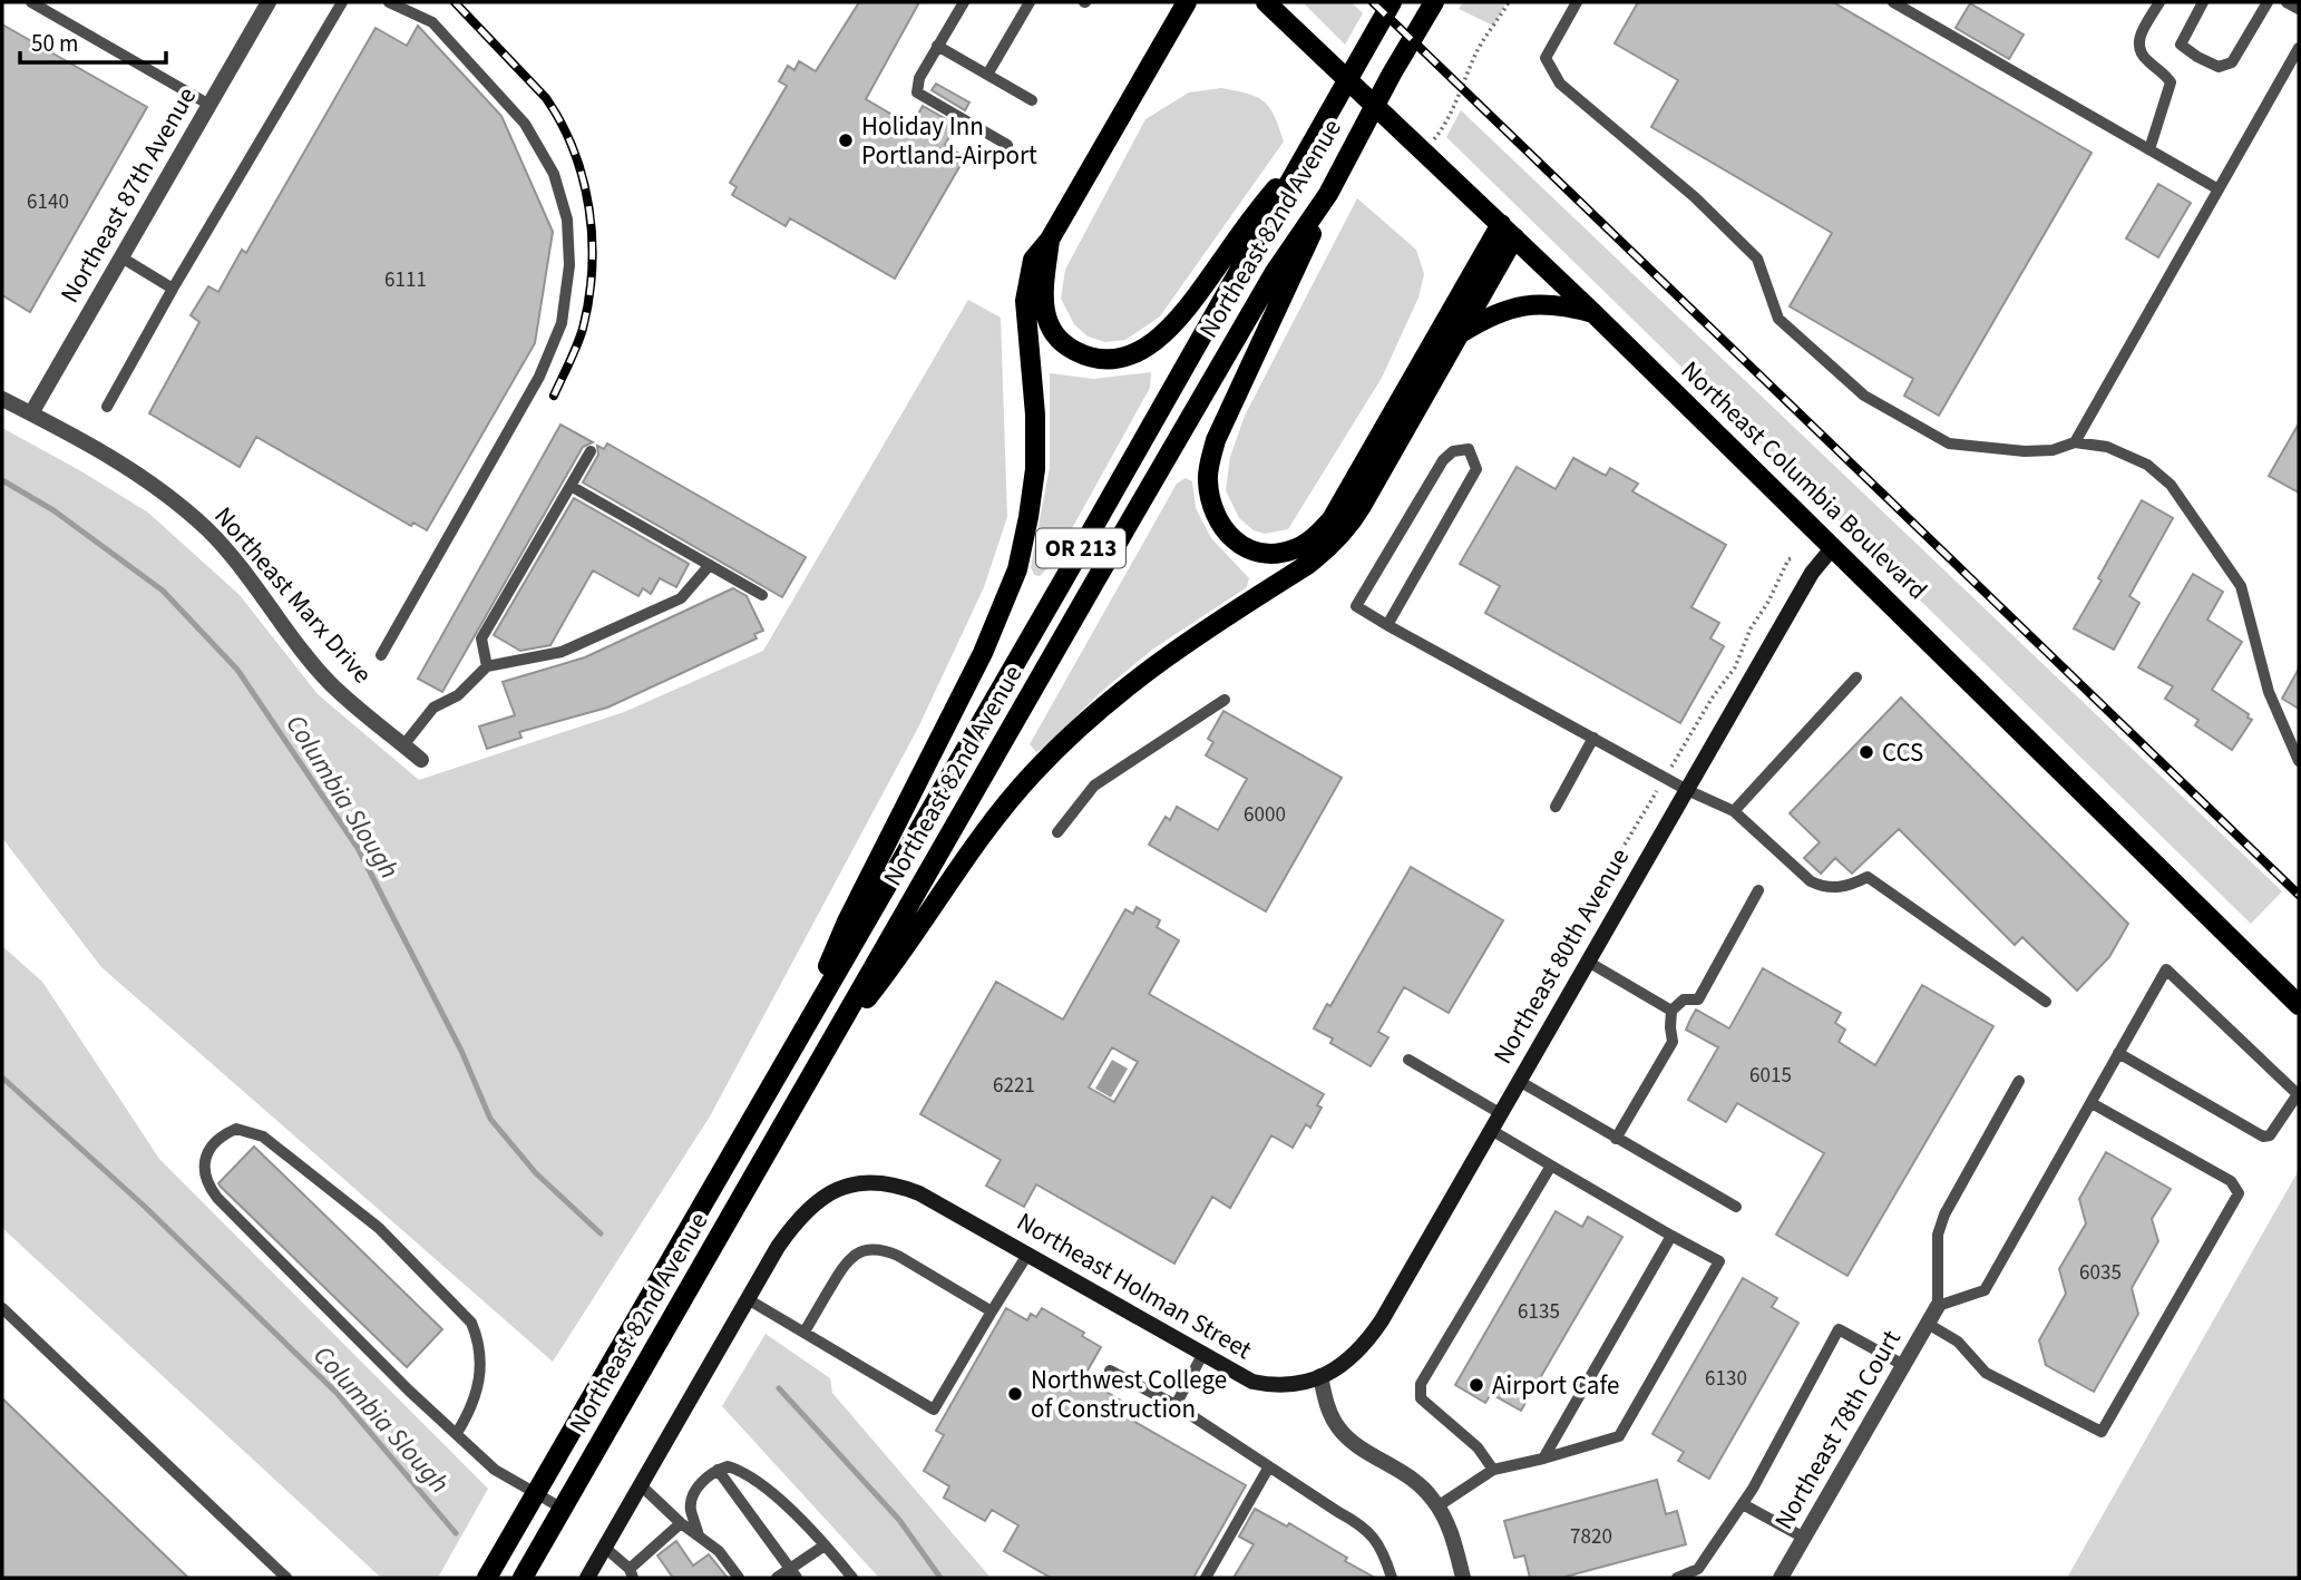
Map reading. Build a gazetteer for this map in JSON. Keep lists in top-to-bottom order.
{
  "streets": {
    "main road": ["Northeast 82nd Avenue", "Northeast Columbia Boulevard", "OR 213"],
    "street": [
      "Northeast 87th Avenue",
      "Northeast Marx Drive",
      "Northeast 80th Avenue",
      "Northeast Holman Street",
      "Northeast 78th Court"
    ]
  },
  "crossings": [
    ["Northeast 87th Avenue", "Northeast Marx Drive"],
    ["Northeast Columbia Boulevard", "Northeast 80th Avenue"],
    ["Northeast 80th Avenue", "Northeast Holman Street"]
  ],
  "water": ["Columbia Slough"],
  "places": [
    "Holiday Inn Portland-Airport",
    "CCS",
    "Airport Cafe",
    "Northwest College of Construction"
  ],
  "house_numbers": [
    "6140",
    "6111",
    "6000",
    "6015",
    "6221",
    "6035",
    "6135",
    "6130",
    "7820"
  ],
  "scale_bar": "50 m"
}
